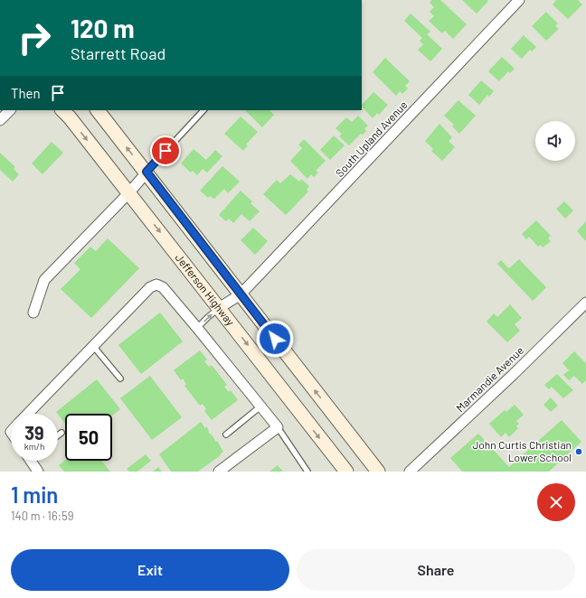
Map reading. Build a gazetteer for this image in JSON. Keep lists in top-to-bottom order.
{
  "streets": {
    "main road": ["Jefferson Highway"],
    "street": ["South Upland Avenue", "Marmandie Avenue"]
  },
  "crossings": [
    ["South Upland Avenue", "Jefferson Highway"]
  ],
  "places": ["John Curtis Christian Lower School"],
  "page": {
    "turn": ["120 m", "Starrett Road"],
    "then": "Then",
    "speed": "39 km/h",
    "limit": "50",
    "heading": ["1 min", "140 m · 16:59"],
    "buttons": ["Exit", "Share"]
  }
}
